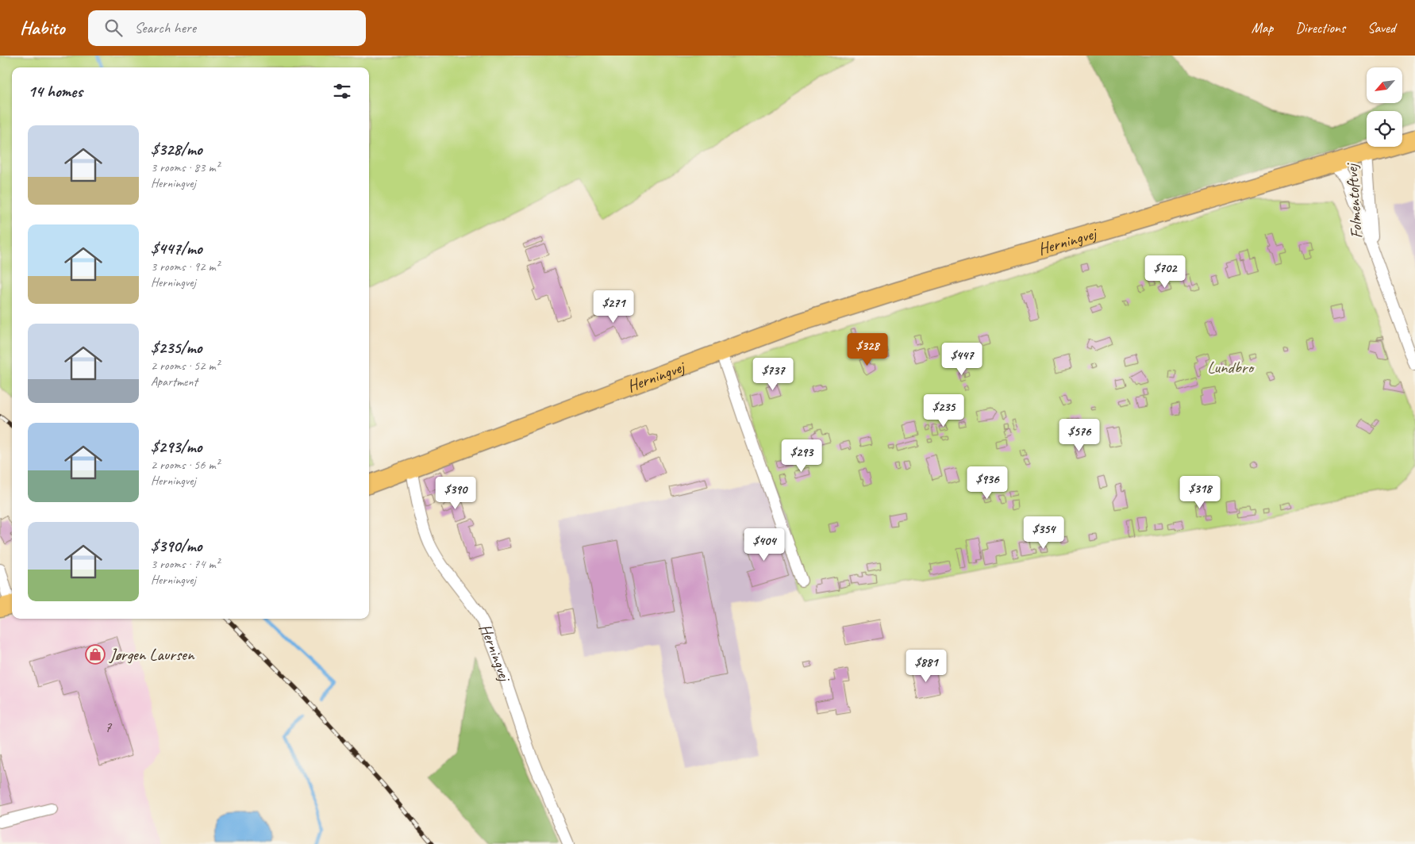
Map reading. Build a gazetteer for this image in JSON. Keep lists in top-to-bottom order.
{
  "streets": {
    "main road": ["Herningvej"],
    "street": ["Folmentoftvej"]
  },
  "crossings": [
    ["Folmentoftvej", "Herningvej"]
  ],
  "parks": ["Lundbro"],
  "places": {
    "shop": ["Jørgen Laursen"]
  },
  "house_numbers": ["7"],
  "north": "bottom left",
  "page": {
    "header": "Habito",
    "search": "Search here",
    "nav": ["Map", "Directions", "Saved"],
    "heading": "14 homes",
    "list": [
      {
        "name": "$328/mo",
        "note": "3 rooms · 83 m² · Herningvej"
      },
      {
        "name": "$447/mo",
        "note": "3 rooms · 92 m² · Herningvej"
      },
      {
        "name": "$235/mo",
        "note": "2 rooms · 52 m² · Apartment"
      },
      {
        "name": "$293/mo",
        "note": "2 rooms · 56 m² · Herningvej"
      },
      {
        "name": "$390/mo",
        "note": "3 rooms · 74 m² · Herningvej"
      }
    ],
    "price": [
      "$702",
      "$271",
      "$328",
      "$447",
      "$737",
      "$235",
      "$576",
      "$293",
      "$936",
      "$318",
      "$390",
      "$354",
      "$404",
      "$881"
    ]
  }
}
